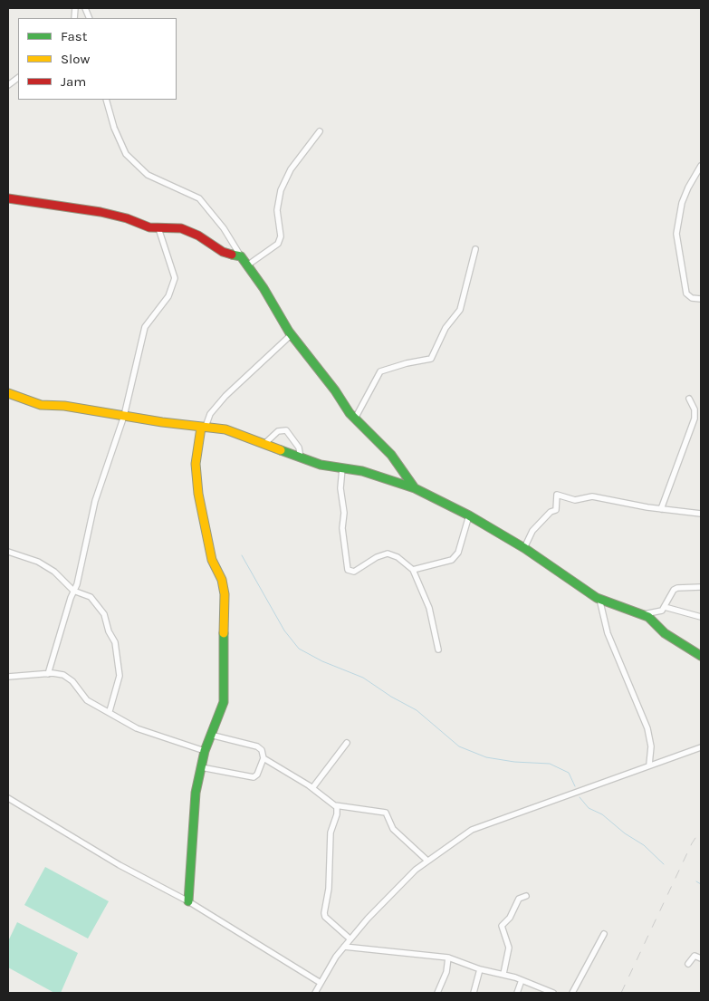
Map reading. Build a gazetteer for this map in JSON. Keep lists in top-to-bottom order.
{
  "legend": ["Fast", "Slow", "Jam"]
}
